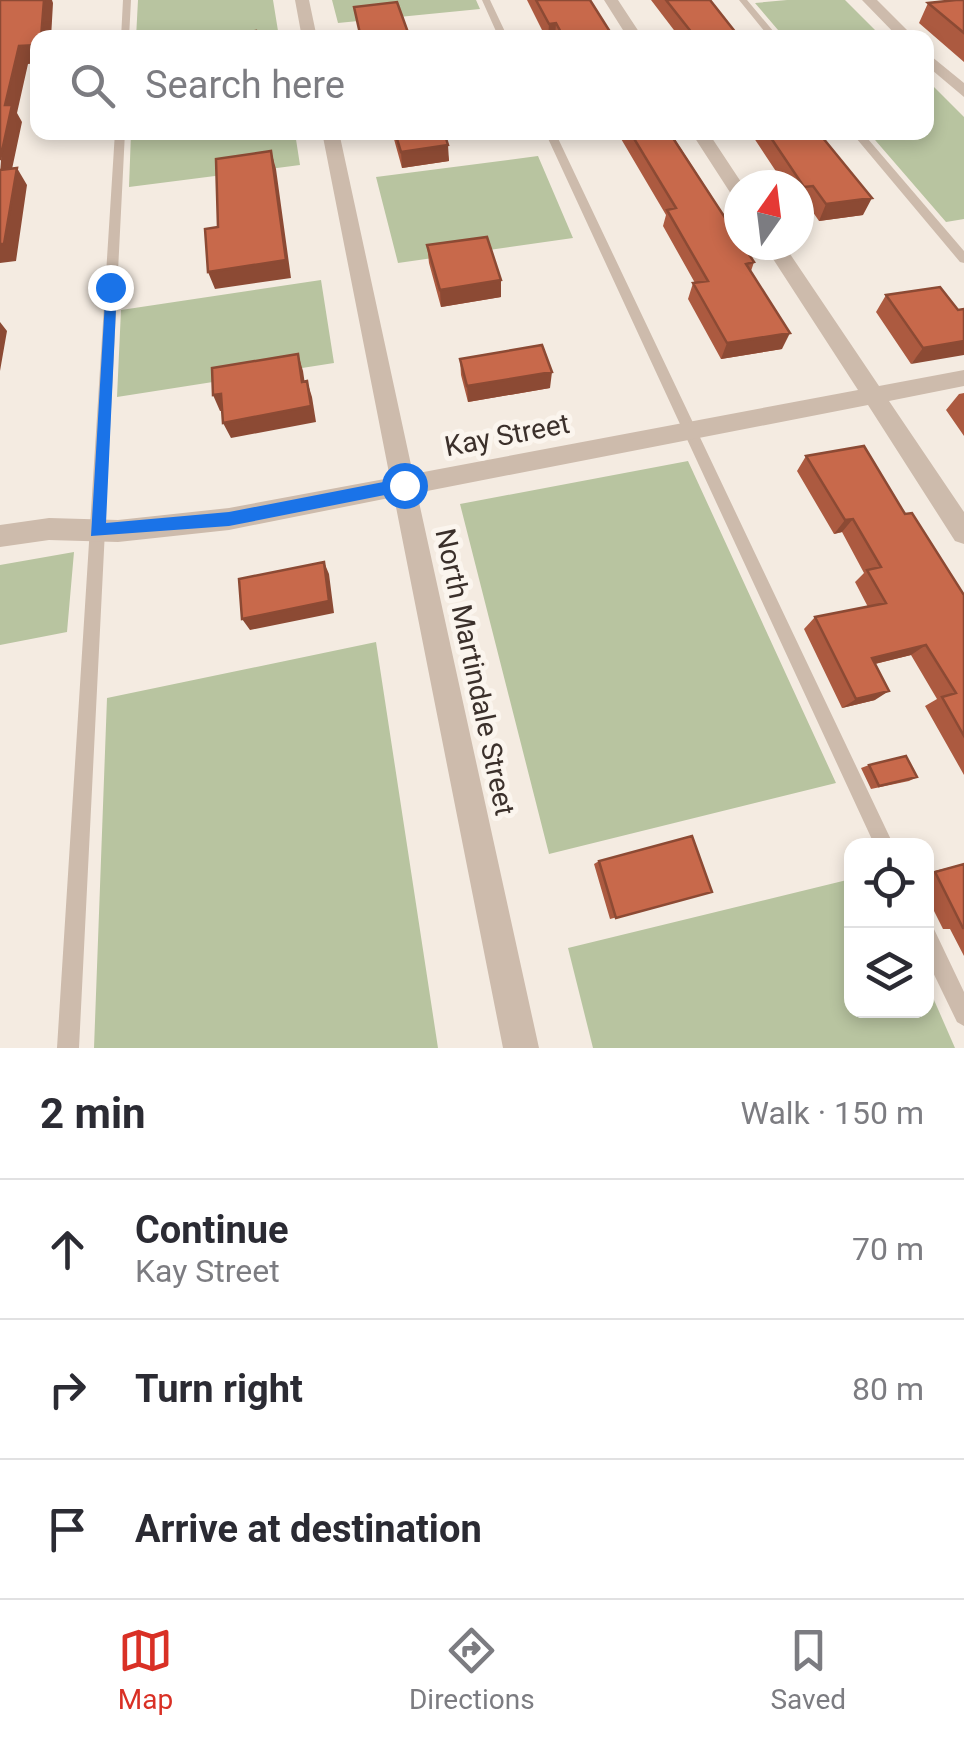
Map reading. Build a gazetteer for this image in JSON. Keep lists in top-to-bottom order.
{
  "streets": {
    "street": ["Kay Street", "North Martindale Street"]
  },
  "crossings": [
    ["Kay Street", "North Martindale Street"]
  ],
  "north": "top",
  "page": {
    "search": "Search here",
    "heading": ["2 min", "Walk · 150 m"],
    "list": [
      ["Continue", "Kay Street", "70 m"],
      ["Turn right", "80 m"],
      "Arrive at destination"
    ],
    "nav": ["Map", "Directions", "Saved"]
  }
}
